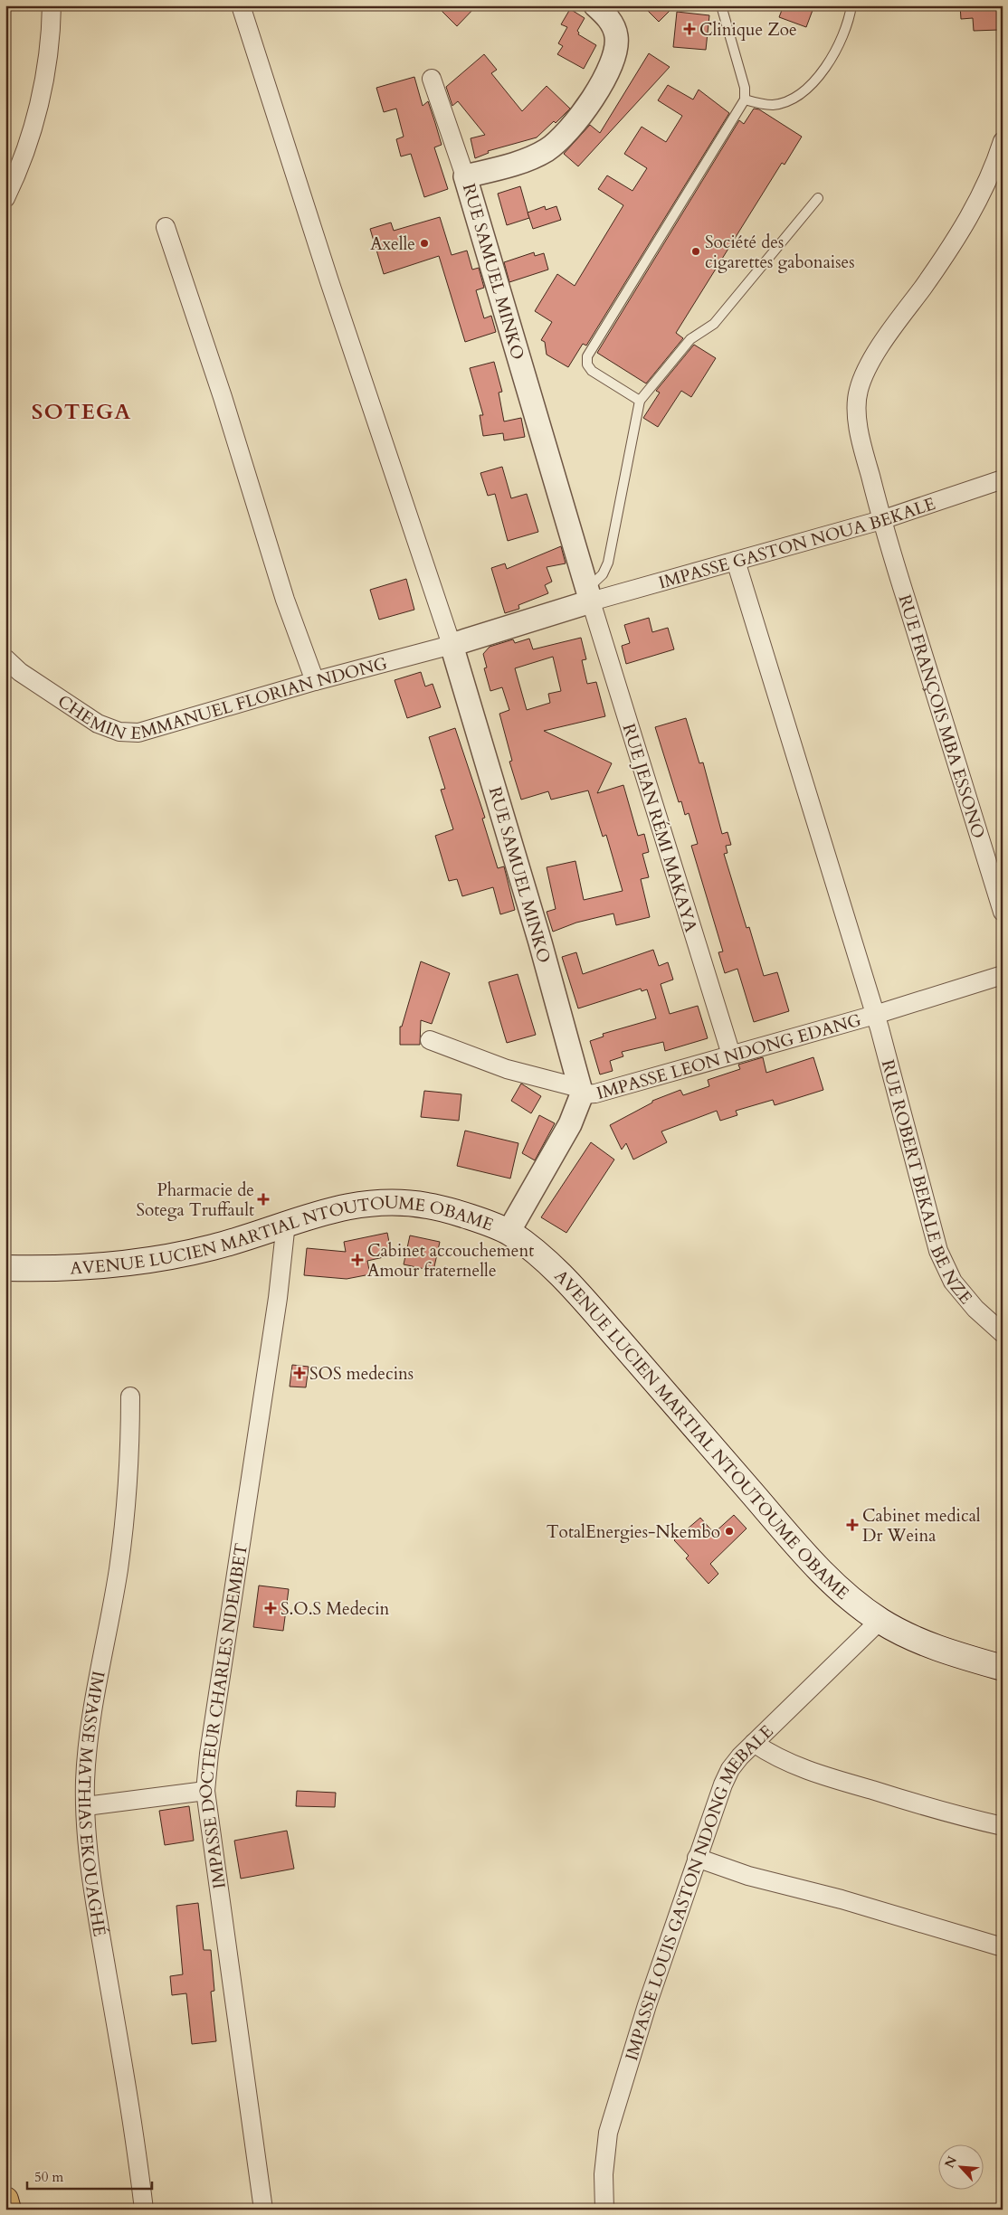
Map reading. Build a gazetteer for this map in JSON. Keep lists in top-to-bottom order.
{
  "streets": {
    "main road": ["AVENUE LUCIEN MARTIAL NTOUTOUME OBAME"],
    "street": [
      "RUE SAMUEL MINKO",
      "IMPASSE GASTON NOUA BEKALE",
      "CHEMIN EMMANUEL FLORIAN NDONG",
      "RUE FRANÇOIS MBA ESSONO",
      "RUE JEAN RÉMI MAKAYA",
      "IMPASSE LEON NDONG EDANG",
      "RUE ROBERT BEKALE BE NZE",
      "IMPASSE DOCTEUR CHARLES NDEMBET",
      "IMPASSE MATHIAS EKOUAGHÉ",
      "IMPASSE LOUIS GASTON NDONG MEBALE"
    ]
  },
  "crossings": [
    ["RUE SAMUEL MINKO", "IMPASSE GASTON NOUA BEKALE"],
    ["RUE SAMUEL MINKO", "CHEMIN EMMANUEL FLORIAN NDONG"],
    ["RUE SAMUEL MINKO", "RUE JEAN RÉMI MAKAYA"],
    ["RUE SAMUEL MINKO", "IMPASSE LEON NDONG EDANG"],
    ["IMPASSE GASTON NOUA BEKALE", "RUE FRANÇOIS MBA ESSONO"],
    ["IMPASSE GASTON NOUA BEKALE", "RUE JEAN RÉMI MAKAYA"],
    ["IMPASSE GASTON NOUA BEKALE", "RUE ROBERT BEKALE BE NZE"],
    ["RUE JEAN RÉMI MAKAYA", "IMPASSE LEON NDONG EDANG"],
    ["IMPASSE LEON NDONG EDANG", "RUE ROBERT BEKALE BE NZE"],
    ["AVENUE LUCIEN MARTIAL NTOUTOUME OBAME", "IMPASSE DOCTEUR CHARLES NDEMBET"],
    ["AVENUE LUCIEN MARTIAL NTOUTOUME OBAME", "IMPASSE LOUIS GASTON NDONG MEBALE"]
  ],
  "districts": ["SOTEGA"],
  "places": {
    "health": [
      "Clinique Zoe",
      "Pharmacie de Sotega Truffault",
      "Cabinet accouchement Amour fraternelle",
      "SOS medecins",
      "Cabinet medical Dr Weina",
      "S.O.S Medecin"
    ],
    "other": ["Axelle", "Société des cigarettes gabonaises", "TotalEnergies-Nkembo"]
  },
  "scale_bar": "50 m",
  "north": "top left"
}
